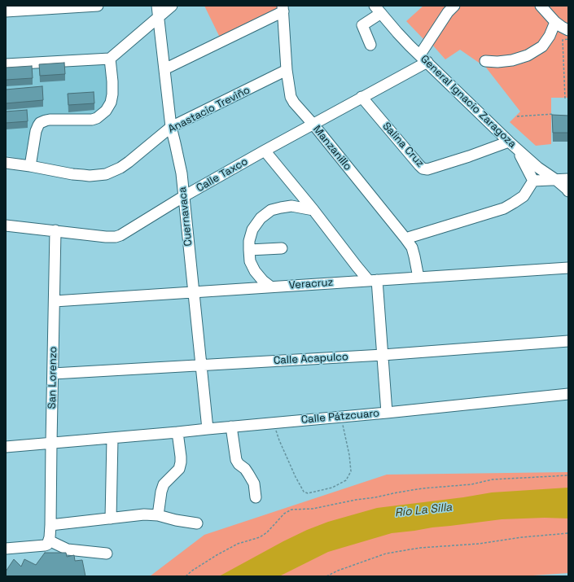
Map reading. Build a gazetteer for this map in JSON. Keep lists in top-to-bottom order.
{
  "streets": {
    "street": [
      "General Ignacio Zaragoza",
      "Anastacio Treviño",
      "Salina Cruz",
      "Manzanillo",
      "Calle Taxco",
      "Cuernavaca",
      "Veracruz",
      "Calle Acapulco",
      "San Lorenzo",
      "Calle Pátzcuaro"
    ]
  },
  "crossings": [
    ["General Ignacio Zaragoza", "Salina Cruz"],
    ["General Ignacio Zaragoza", "Calle Taxco"],
    ["Anastacio Treviño", "Manzanillo"],
    ["Anastacio Treviño", "Cuernavaca"],
    ["Salina Cruz", "Calle Taxco"],
    ["Manzanillo", "Calle Taxco"],
    ["Manzanillo", "Veracruz"],
    ["Calle Taxco", "Cuernavaca"],
    ["Calle Taxco", "San Lorenzo"],
    ["Cuernavaca", "Veracruz"],
    ["Cuernavaca", "Calle Acapulco"],
    ["Cuernavaca", "Calle Pátzcuaro"],
    ["Veracruz", "San Lorenzo"],
    ["Calle Acapulco", "San Lorenzo"],
    ["San Lorenzo", "Calle Pátzcuaro"]
  ],
  "water": ["Río La Silla"]
}
